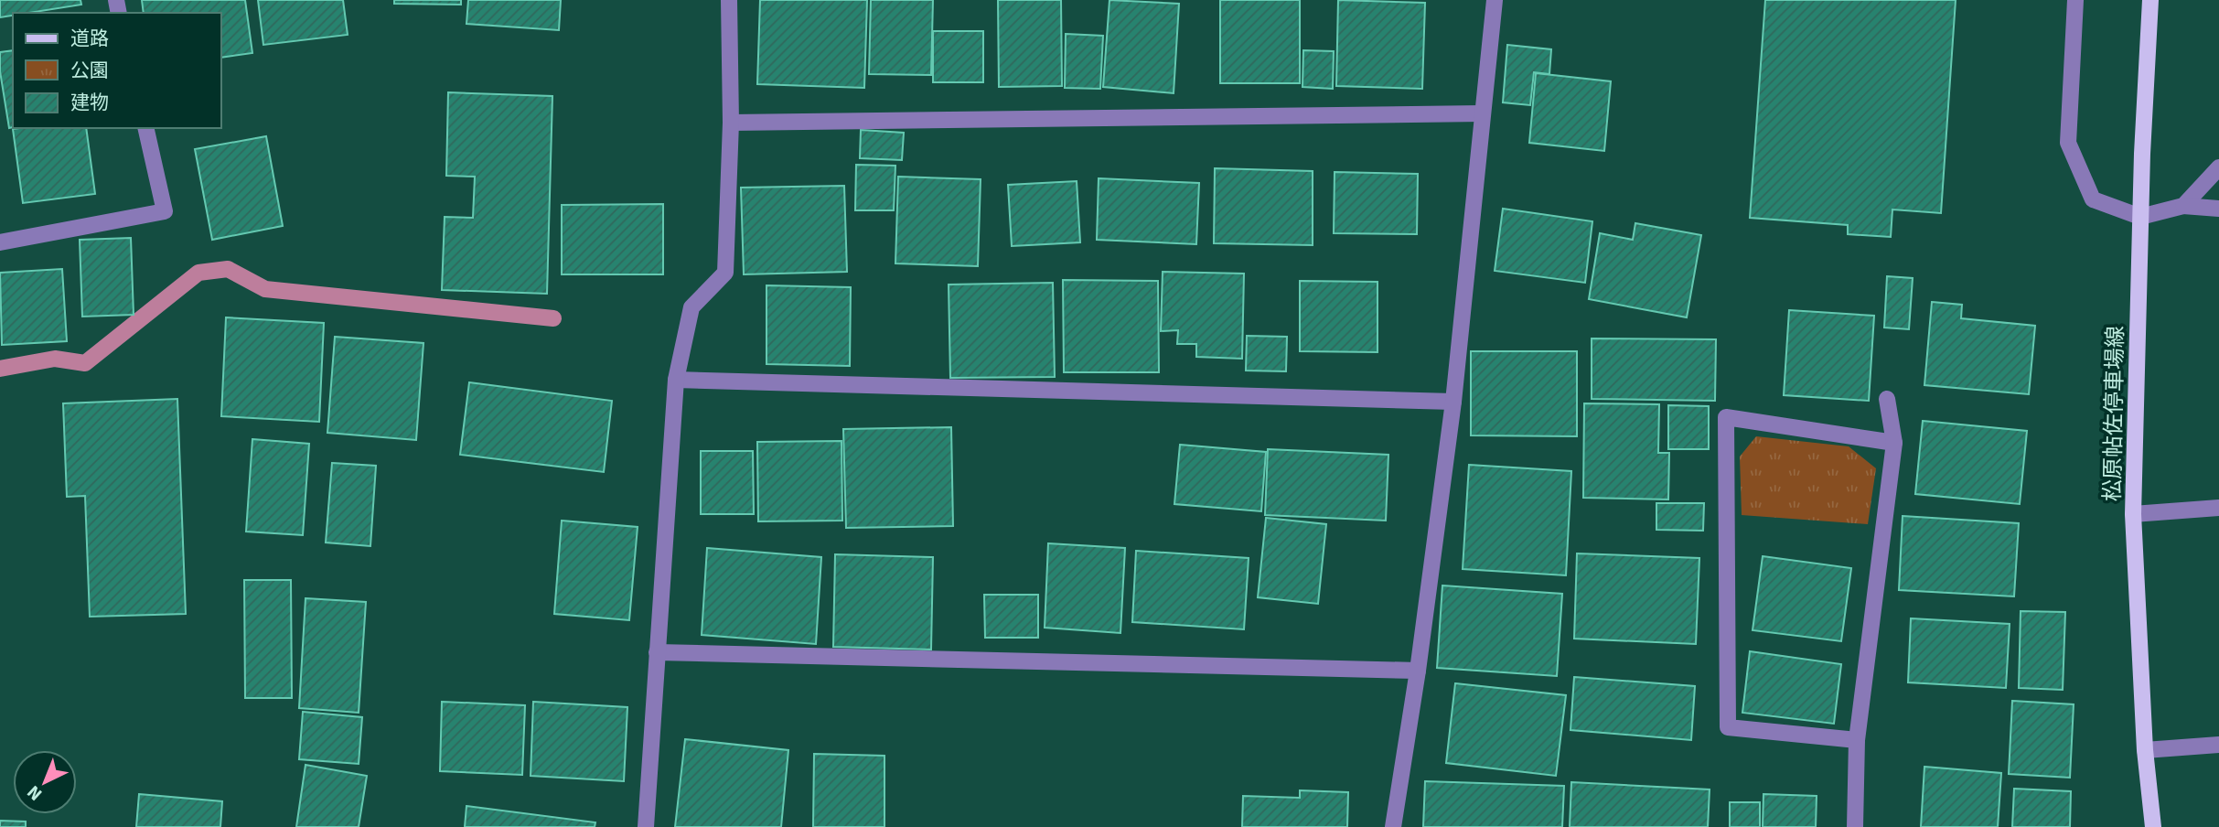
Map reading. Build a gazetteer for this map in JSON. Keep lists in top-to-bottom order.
{
  "streets": {
    "main road": ["松原帖佐停車場線"]
  },
  "legend": ["道路", "公園", "建物"],
  "north": "bottom left"
}
